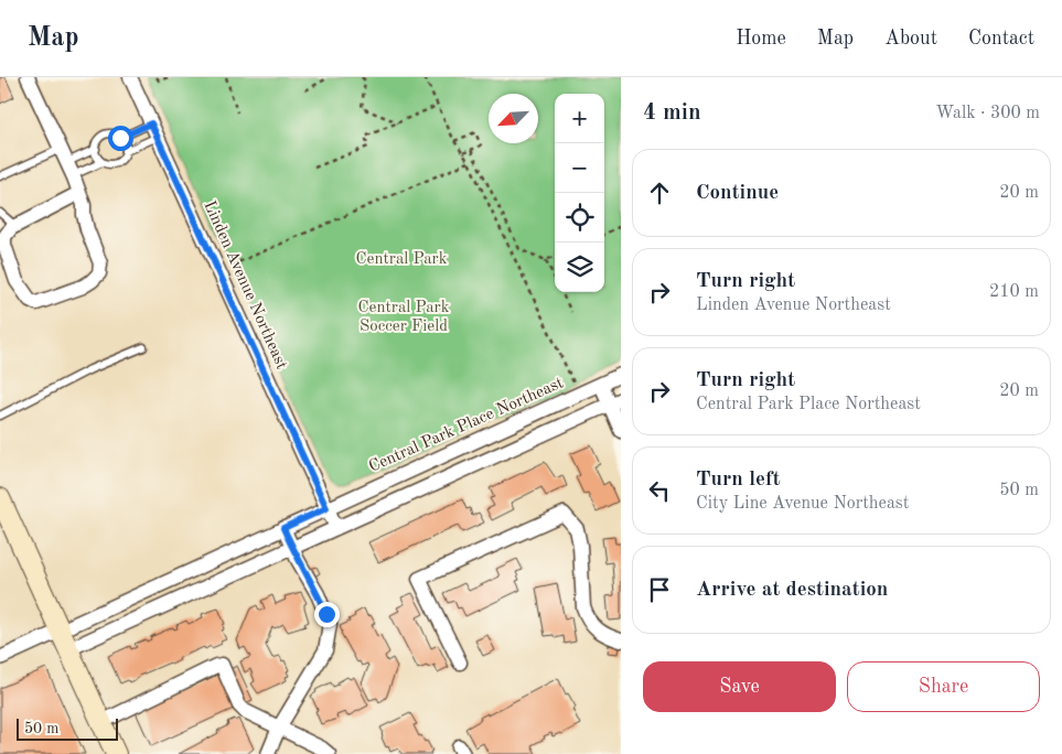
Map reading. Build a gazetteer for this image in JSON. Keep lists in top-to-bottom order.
{
  "streets": {
    "street": ["Linden Avenue Northeast", "Central Park Place Northeast"]
  },
  "crossings": [
    ["Linden Avenue Northeast", "Central Park Place Northeast"]
  ],
  "parks": ["Central Park", "Central Park Soccer Field"],
  "scale_bar": "50 m",
  "north": "bottom left",
  "page": {
    "header": "Map",
    "nav": [
      "Home",
      "Map",
      "About",
      "Contact"
    ],
    "heading": ["4 min", "Walk · 300 m"],
    "map_buttons": ["+", "−"],
    "list": [
      ["Continue", "20 m"],
      ["Turn right", "Linden Avenue Northeast", "210 m"],
      ["Turn right", "Central Park Place Northeast", "20 m"],
      ["Turn left", "City Line Avenue Northeast", "50 m"],
      "Arrive at destination"
    ],
    "buttons": ["Save", "Share"],
    "scale": "50 m"
  }
}
